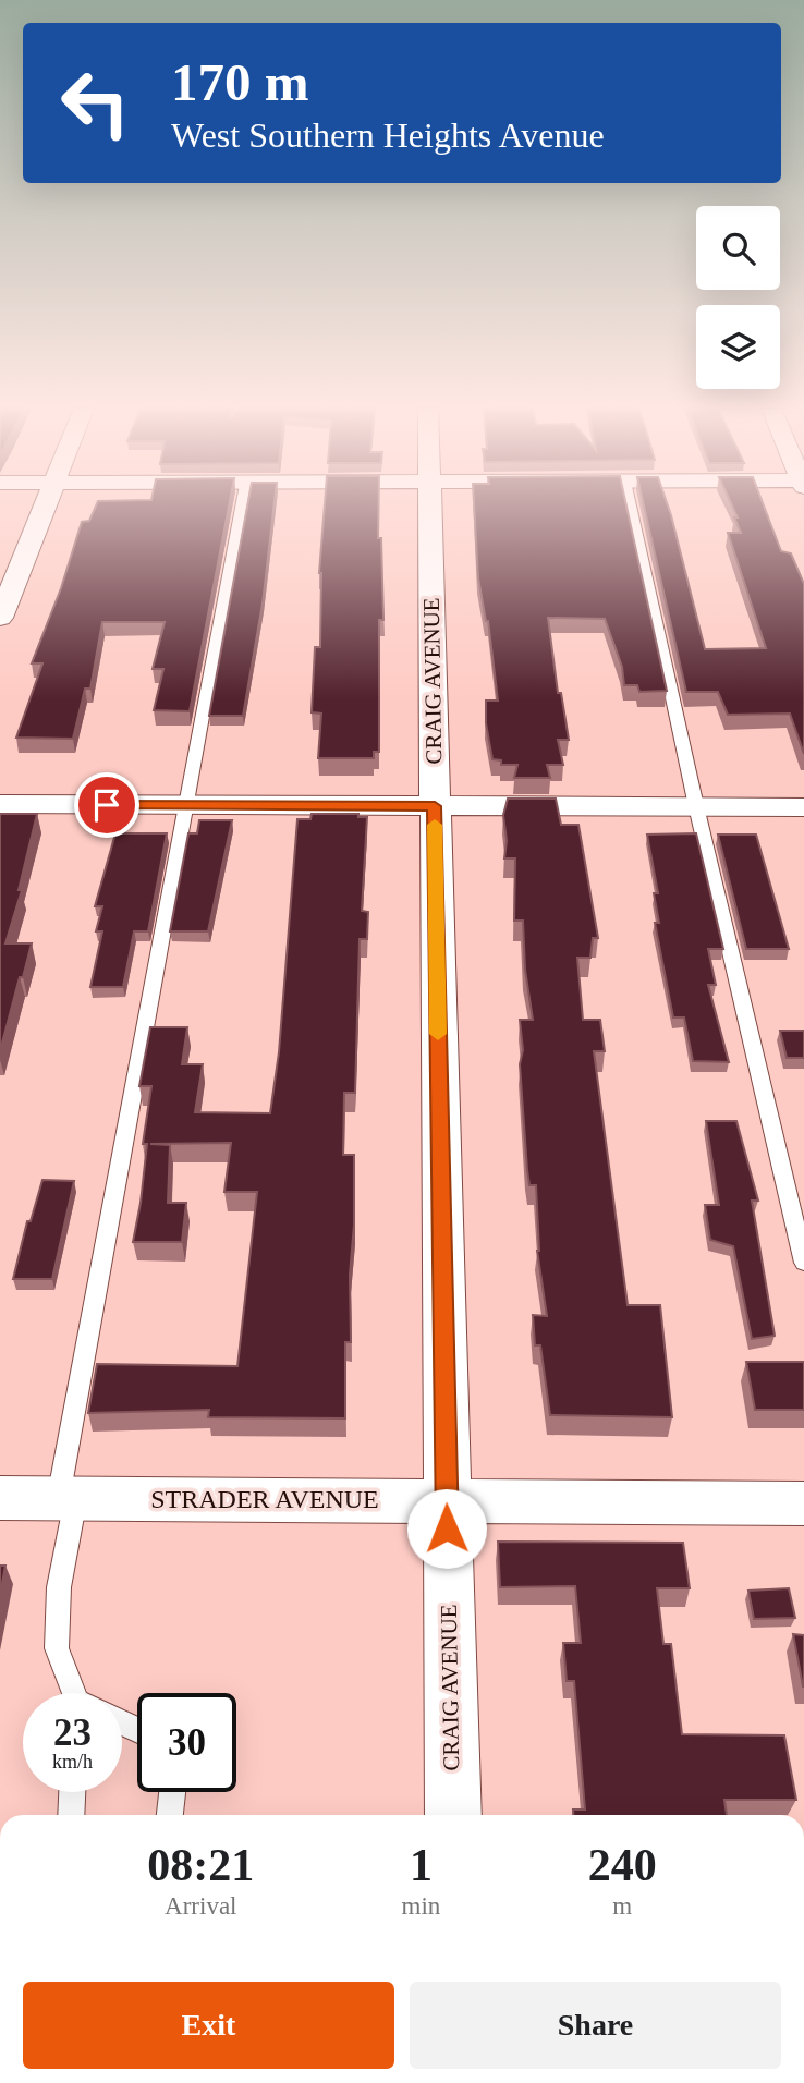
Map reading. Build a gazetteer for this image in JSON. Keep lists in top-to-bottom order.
{
  "streets": {
    "street": ["CRAIG AVENUE", "STRADER AVENUE"]
  },
  "crossings": [
    ["CRAIG AVENUE", "STRADER AVENUE"]
  ],
  "page": {
    "turn": ["170 m", "West Southern Heights Avenue"],
    "speed": "23 km/h",
    "limit": "30",
    "eta": [
      "08:21",
      "Arrival",
      "1",
      "min",
      "240",
      "m"
    ],
    "buttons": ["Exit", "Share"]
  }
}
